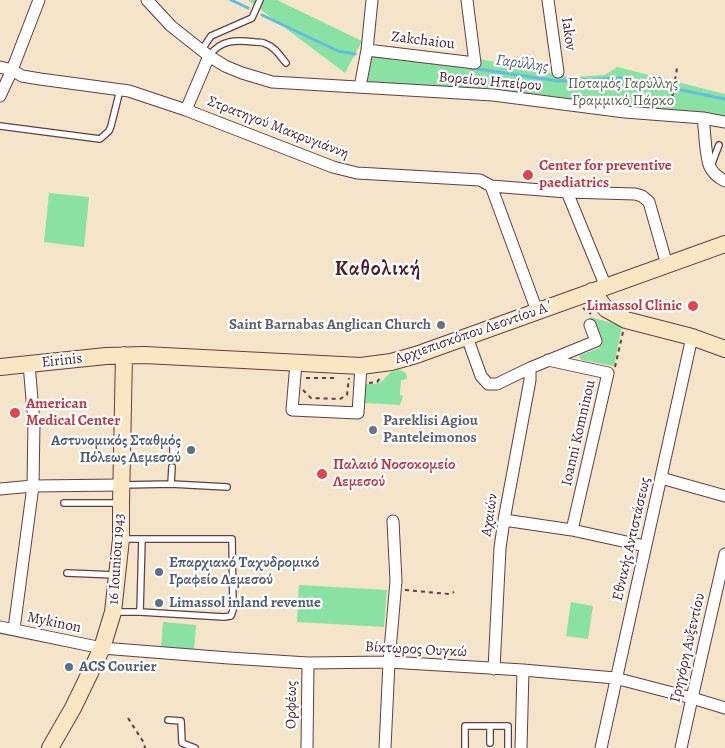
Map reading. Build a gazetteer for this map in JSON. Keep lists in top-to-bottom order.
{
  "streets": {
    "main road": ["Αρχιεπισκόπου Λεοντίου Α΄", "Eirinis", "16 Iouniou 1943"],
    "street": [
      "Iakov",
      "Zakchaiou",
      "Βορείου Ηπείρου",
      "Στρατηγού Μακρυγιάννη",
      "Ioanni Komninou",
      "Αχαιών",
      "Εθνικής Αντιστάσεως",
      "Mykinon",
      "Γρηγόρη Αυξεντίου",
      "Βίκτωρος Ουγκώ",
      "Ορφέως"
    ]
  },
  "crossings": [
    ["Στρατηγού Μακρυγιάννη", "Αρχιεπισκόπου Λεοντίου Α΄"],
    ["Αρχιεπισκόπου Λεοντίου Α΄", "Eirinis"],
    ["Αρχιεπισκόπου Λεοντίου Α΄", "16 Iouniou 1943"],
    ["Eirinis", "16 Iouniou 1943"],
    ["Αχαιών", "Βίκτωρος Ουγκώ"],
    ["Εθνικής Αντιστάσεως", "Βίκτωρος Ουγκώ"],
    ["16 Iouniou 1943", "Mykinon"],
    ["16 Iouniou 1943", "Βίκτωρος Ουγκώ"],
    ["Mykinon", "Βίκτωρος Ουγκώ"],
    ["Γρηγόρη Αυξεντίου", "Βίκτωρος Ουγκώ"],
    ["Βίκτωρος Ουγκώ", "Ορφέως"]
  ],
  "districts": ["Καθολική"],
  "water": ["Γαρύλλης"],
  "parks": ["Ποταμός Γαρύλλης Γραμμικό Πάρκο"],
  "places": [
    "Center for preventive paediatrics",
    "Limassol Clinic",
    "Saint Barnabas Anglican Church",
    "American Medical Center",
    "Pareklisi Agiou Panteleimonos",
    "Αστυνομικός Σταθμός Πόλεως Λεμεσού",
    "Παλαιό Νοσοκομείο Λεμεσού",
    "Επαρχιακό Ταχυδρομικό Γραφείο Λεμεσού",
    "Limassol inland revenue",
    "ACS Courier"
  ]
}
